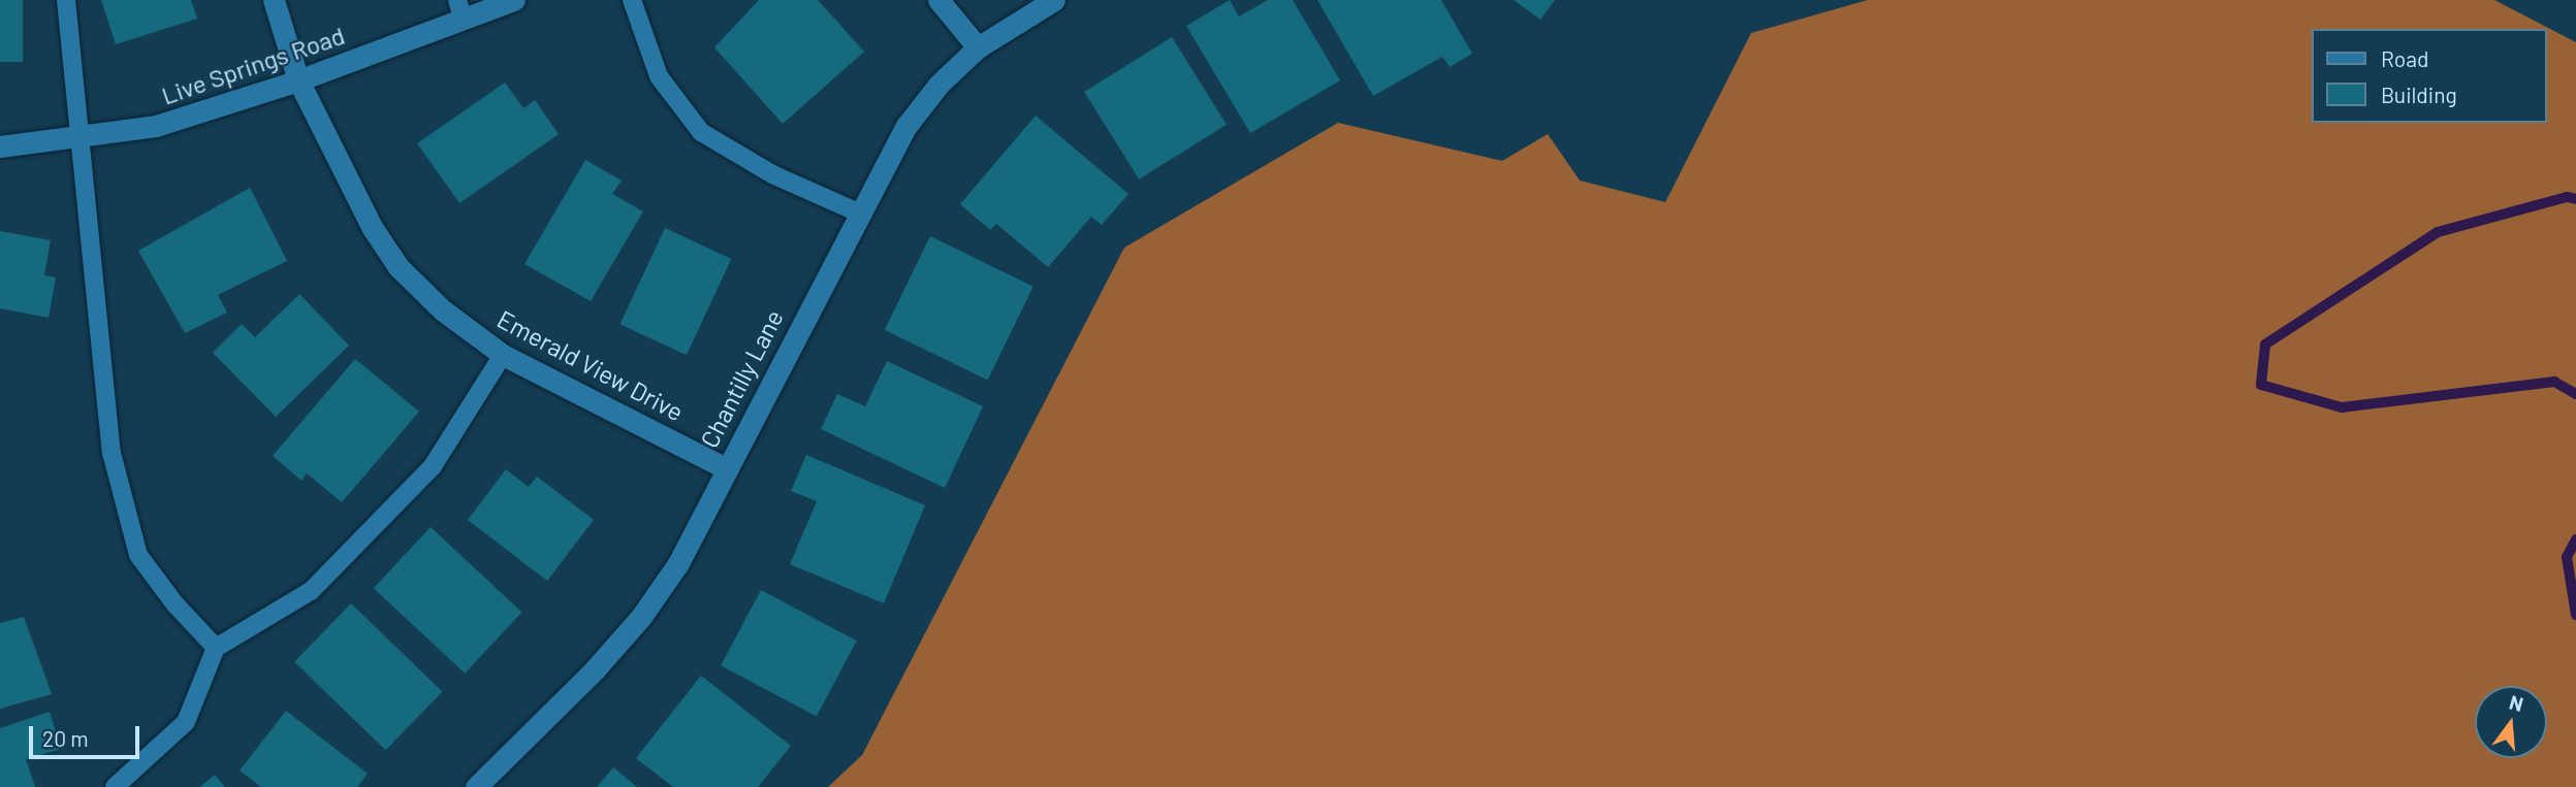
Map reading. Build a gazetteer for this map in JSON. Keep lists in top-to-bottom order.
{
  "streets": {
    "street": ["Live Springs Road", "Emerald View Drive", "Chantilly Lane"]
  },
  "crossings": [
    ["Live Springs Road", "Emerald View Drive"],
    ["Emerald View Drive", "Chantilly Lane"]
  ],
  "legend": ["Road", "Building"],
  "scale_bar": "20 m",
  "north": "top"
}
